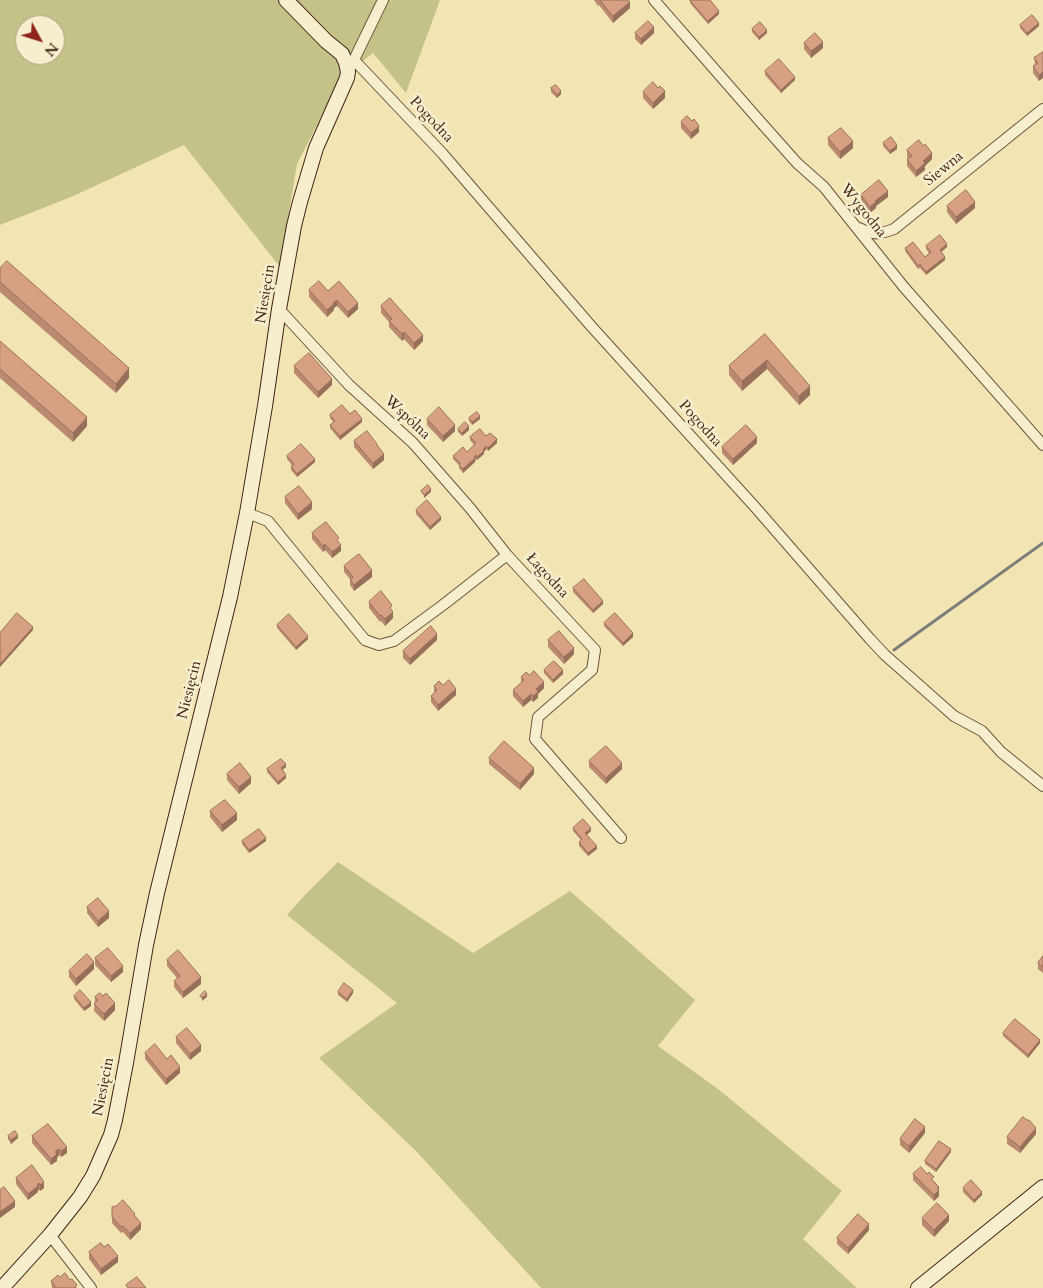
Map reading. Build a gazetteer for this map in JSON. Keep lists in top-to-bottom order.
{
  "streets": {
    "street": [
      "Pogodna",
      "Siewna",
      "Wygodna",
      "Niesięcin",
      "Wspólna",
      "Łagodna"
    ]
  },
  "crossings": [
    ["Pogodna", "Niesięcin"],
    ["Siewna", "Wygodna"],
    ["Niesięcin", "Wspólna"],
    ["Niesięcin", "Łagodna"],
    ["Wspólna", "Łagodna"]
  ],
  "north": "bottom right"
}
